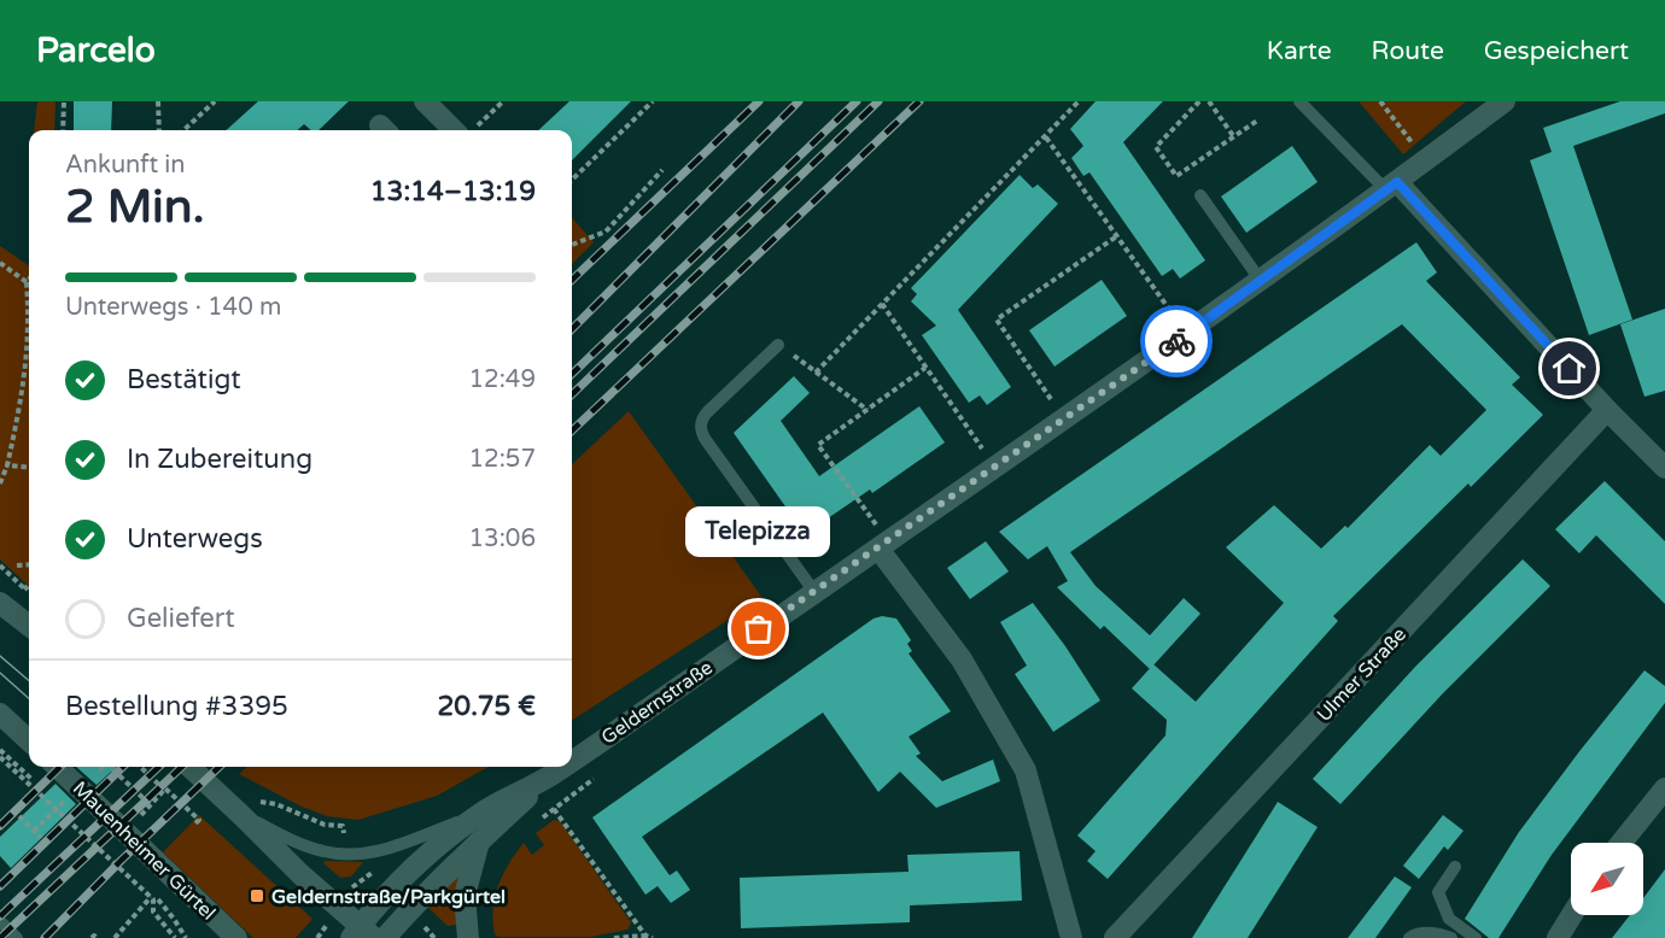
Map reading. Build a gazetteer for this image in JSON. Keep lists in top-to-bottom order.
{
  "streets": {
    "street": ["Ulmer Straße", "Geldernstraße", "Mauenheimer Gürtel"]
  },
  "places": {
    "other": ["Telepizza"],
    "transit": ["Geldernstraße/Parkgürtel"]
  },
  "north": "bottom left",
  "page": {
    "header": "Parcelo",
    "nav": ["Karte", "Route", "Gespeichert"],
    "heading": ["2 Min.", "Ankunft in", "13:14–13:19"],
    "panel": ["Bestellung #3395", "20.75 €"],
    "bar": "Unterwegs · 140 m",
    "list": [
      ["Bestätigt", "12:49"],
      ["In Zubereitung", "12:57"],
      ["Unterwegs", "13:06"],
      "Geliefert"
    ],
    "bubble": "Telepizza"
  }
}
